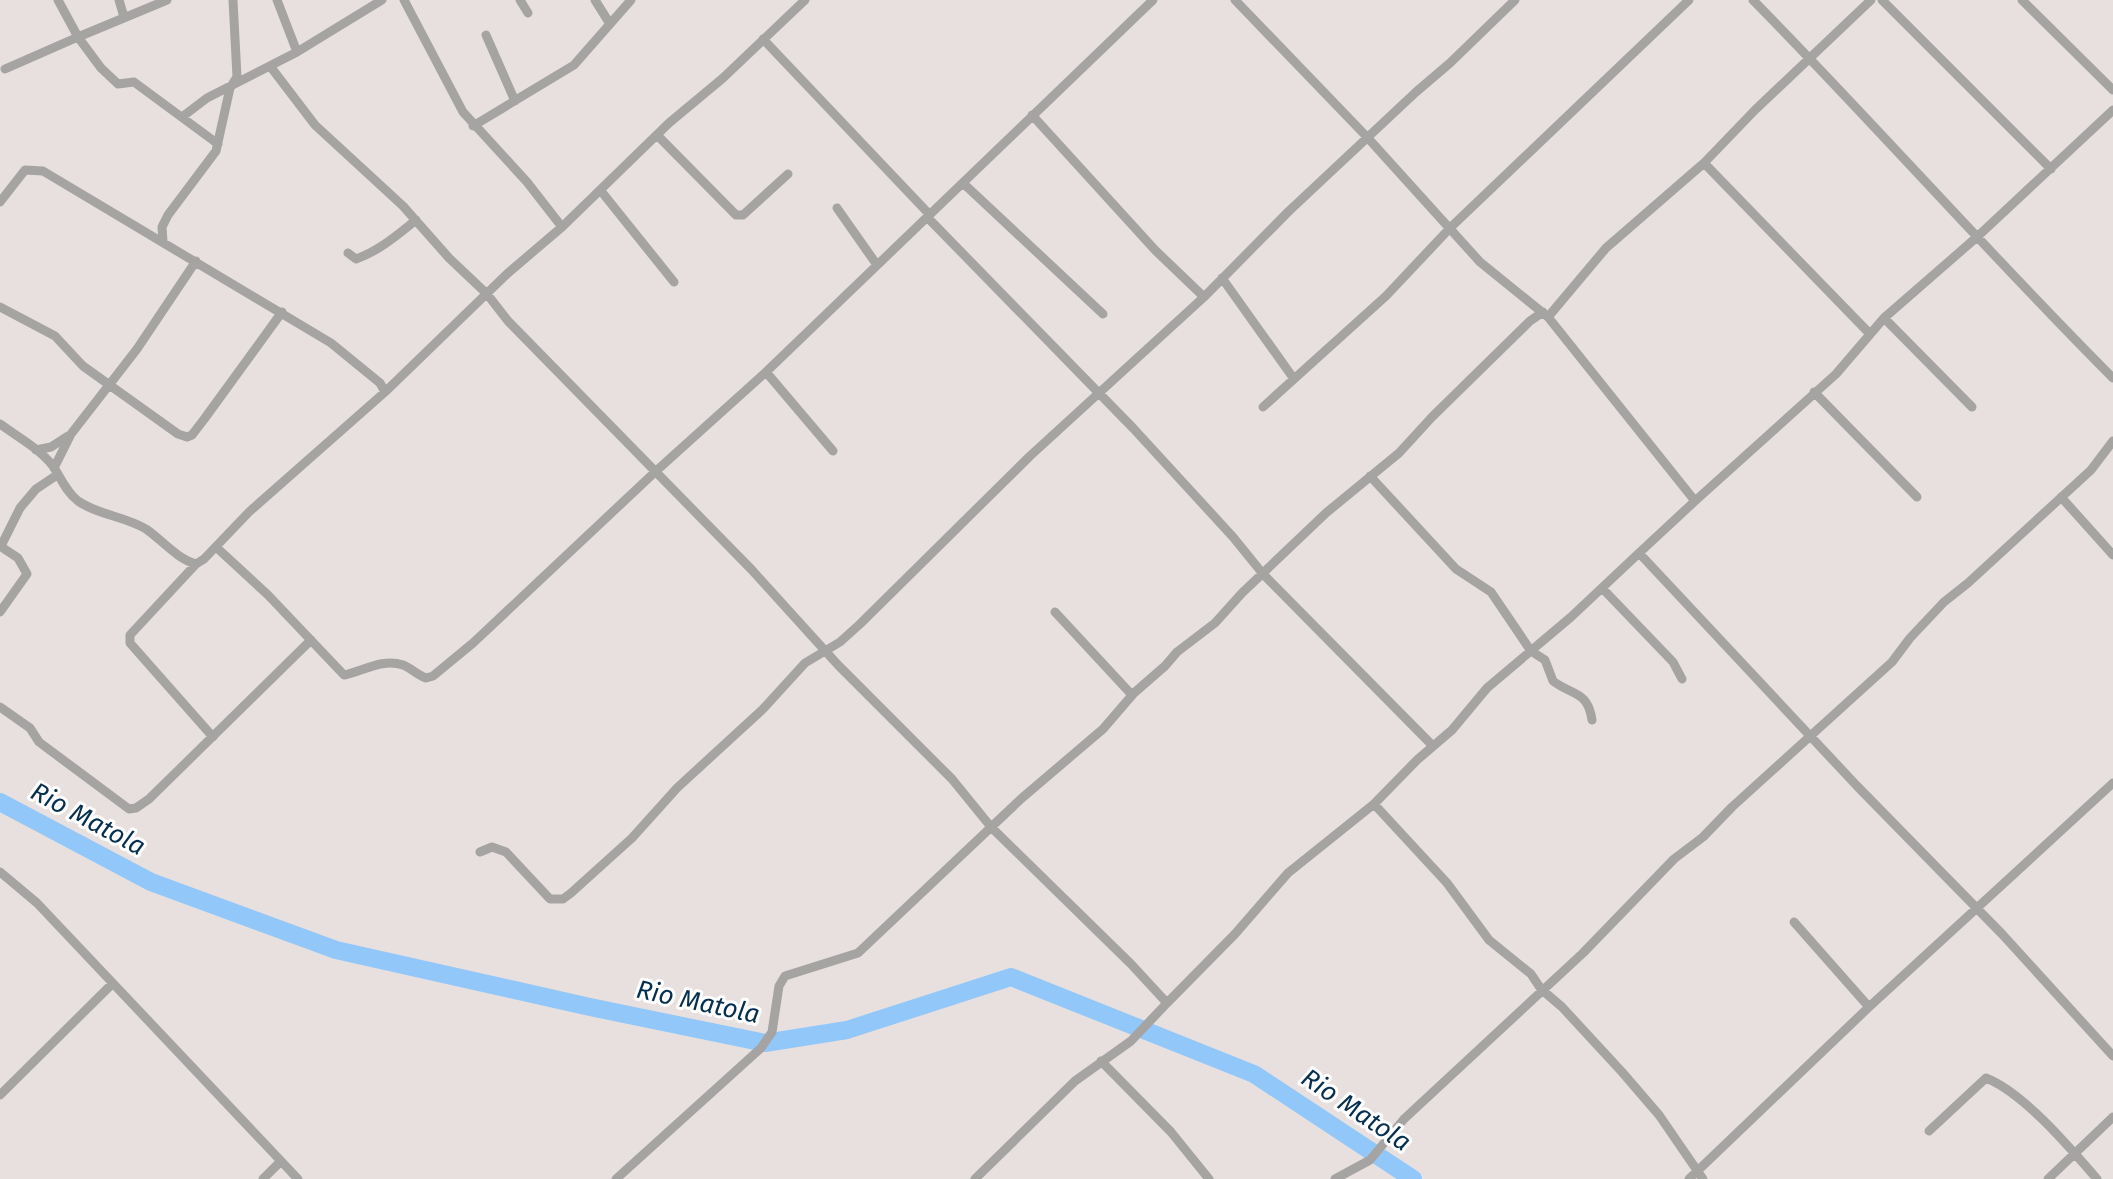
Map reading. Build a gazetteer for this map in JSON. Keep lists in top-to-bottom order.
{
  "water": ["Rio Matola"]
}
